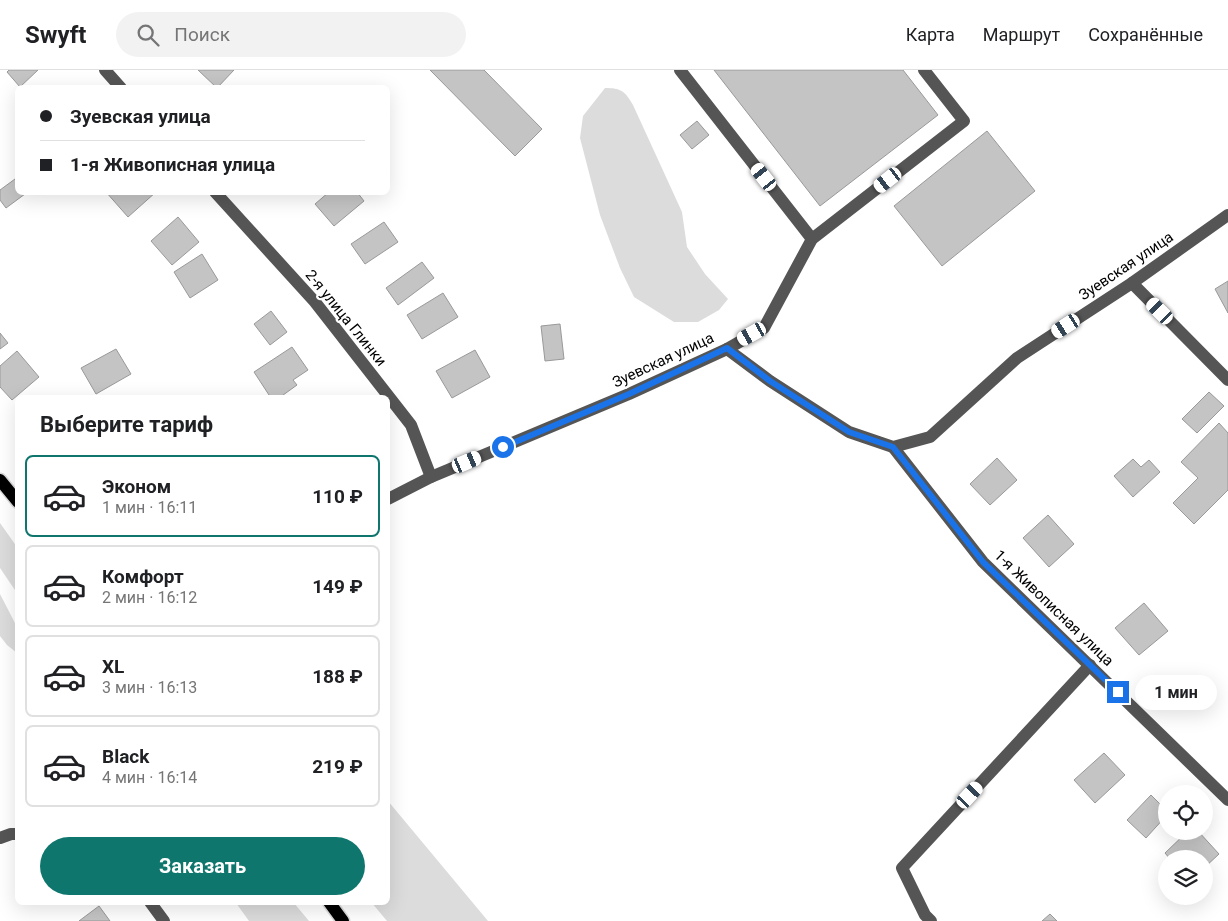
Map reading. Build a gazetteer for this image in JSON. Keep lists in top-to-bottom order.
{
  "streets": {
    "street": ["Зуевская улица", "2-я улица Глинки", "1-я Живописная улица"]
  },
  "crossings": [
    ["Зуевская улица", "2-я улица Глинки"],
    ["Зуевская улица", "1-я Живописная улица"]
  ],
  "page": {
    "header": "Swyft",
    "search": "Поиск",
    "nav": ["Карта", "Маршрут", "Сохранённые"],
    "banner": ["Зуевская улица", "1-я Живописная улица"],
    "heading": "Выберите тариф",
    "list": [
      {
        "name": "Эконом",
        "note": "1 мин · 16:11",
        "value": "110 ₽"
      },
      {
        "name": "Комфорт",
        "note": "2 мин · 16:12",
        "value": "149 ₽"
      },
      {
        "name": "XL",
        "note": "3 мин · 16:13",
        "value": "188 ₽"
      },
      {
        "name": "Black",
        "note": "4 мин · 16:14",
        "value": "219 ₽"
      }
    ],
    "bubble": "1 мин",
    "buttons": "Заказать"
  }
}
